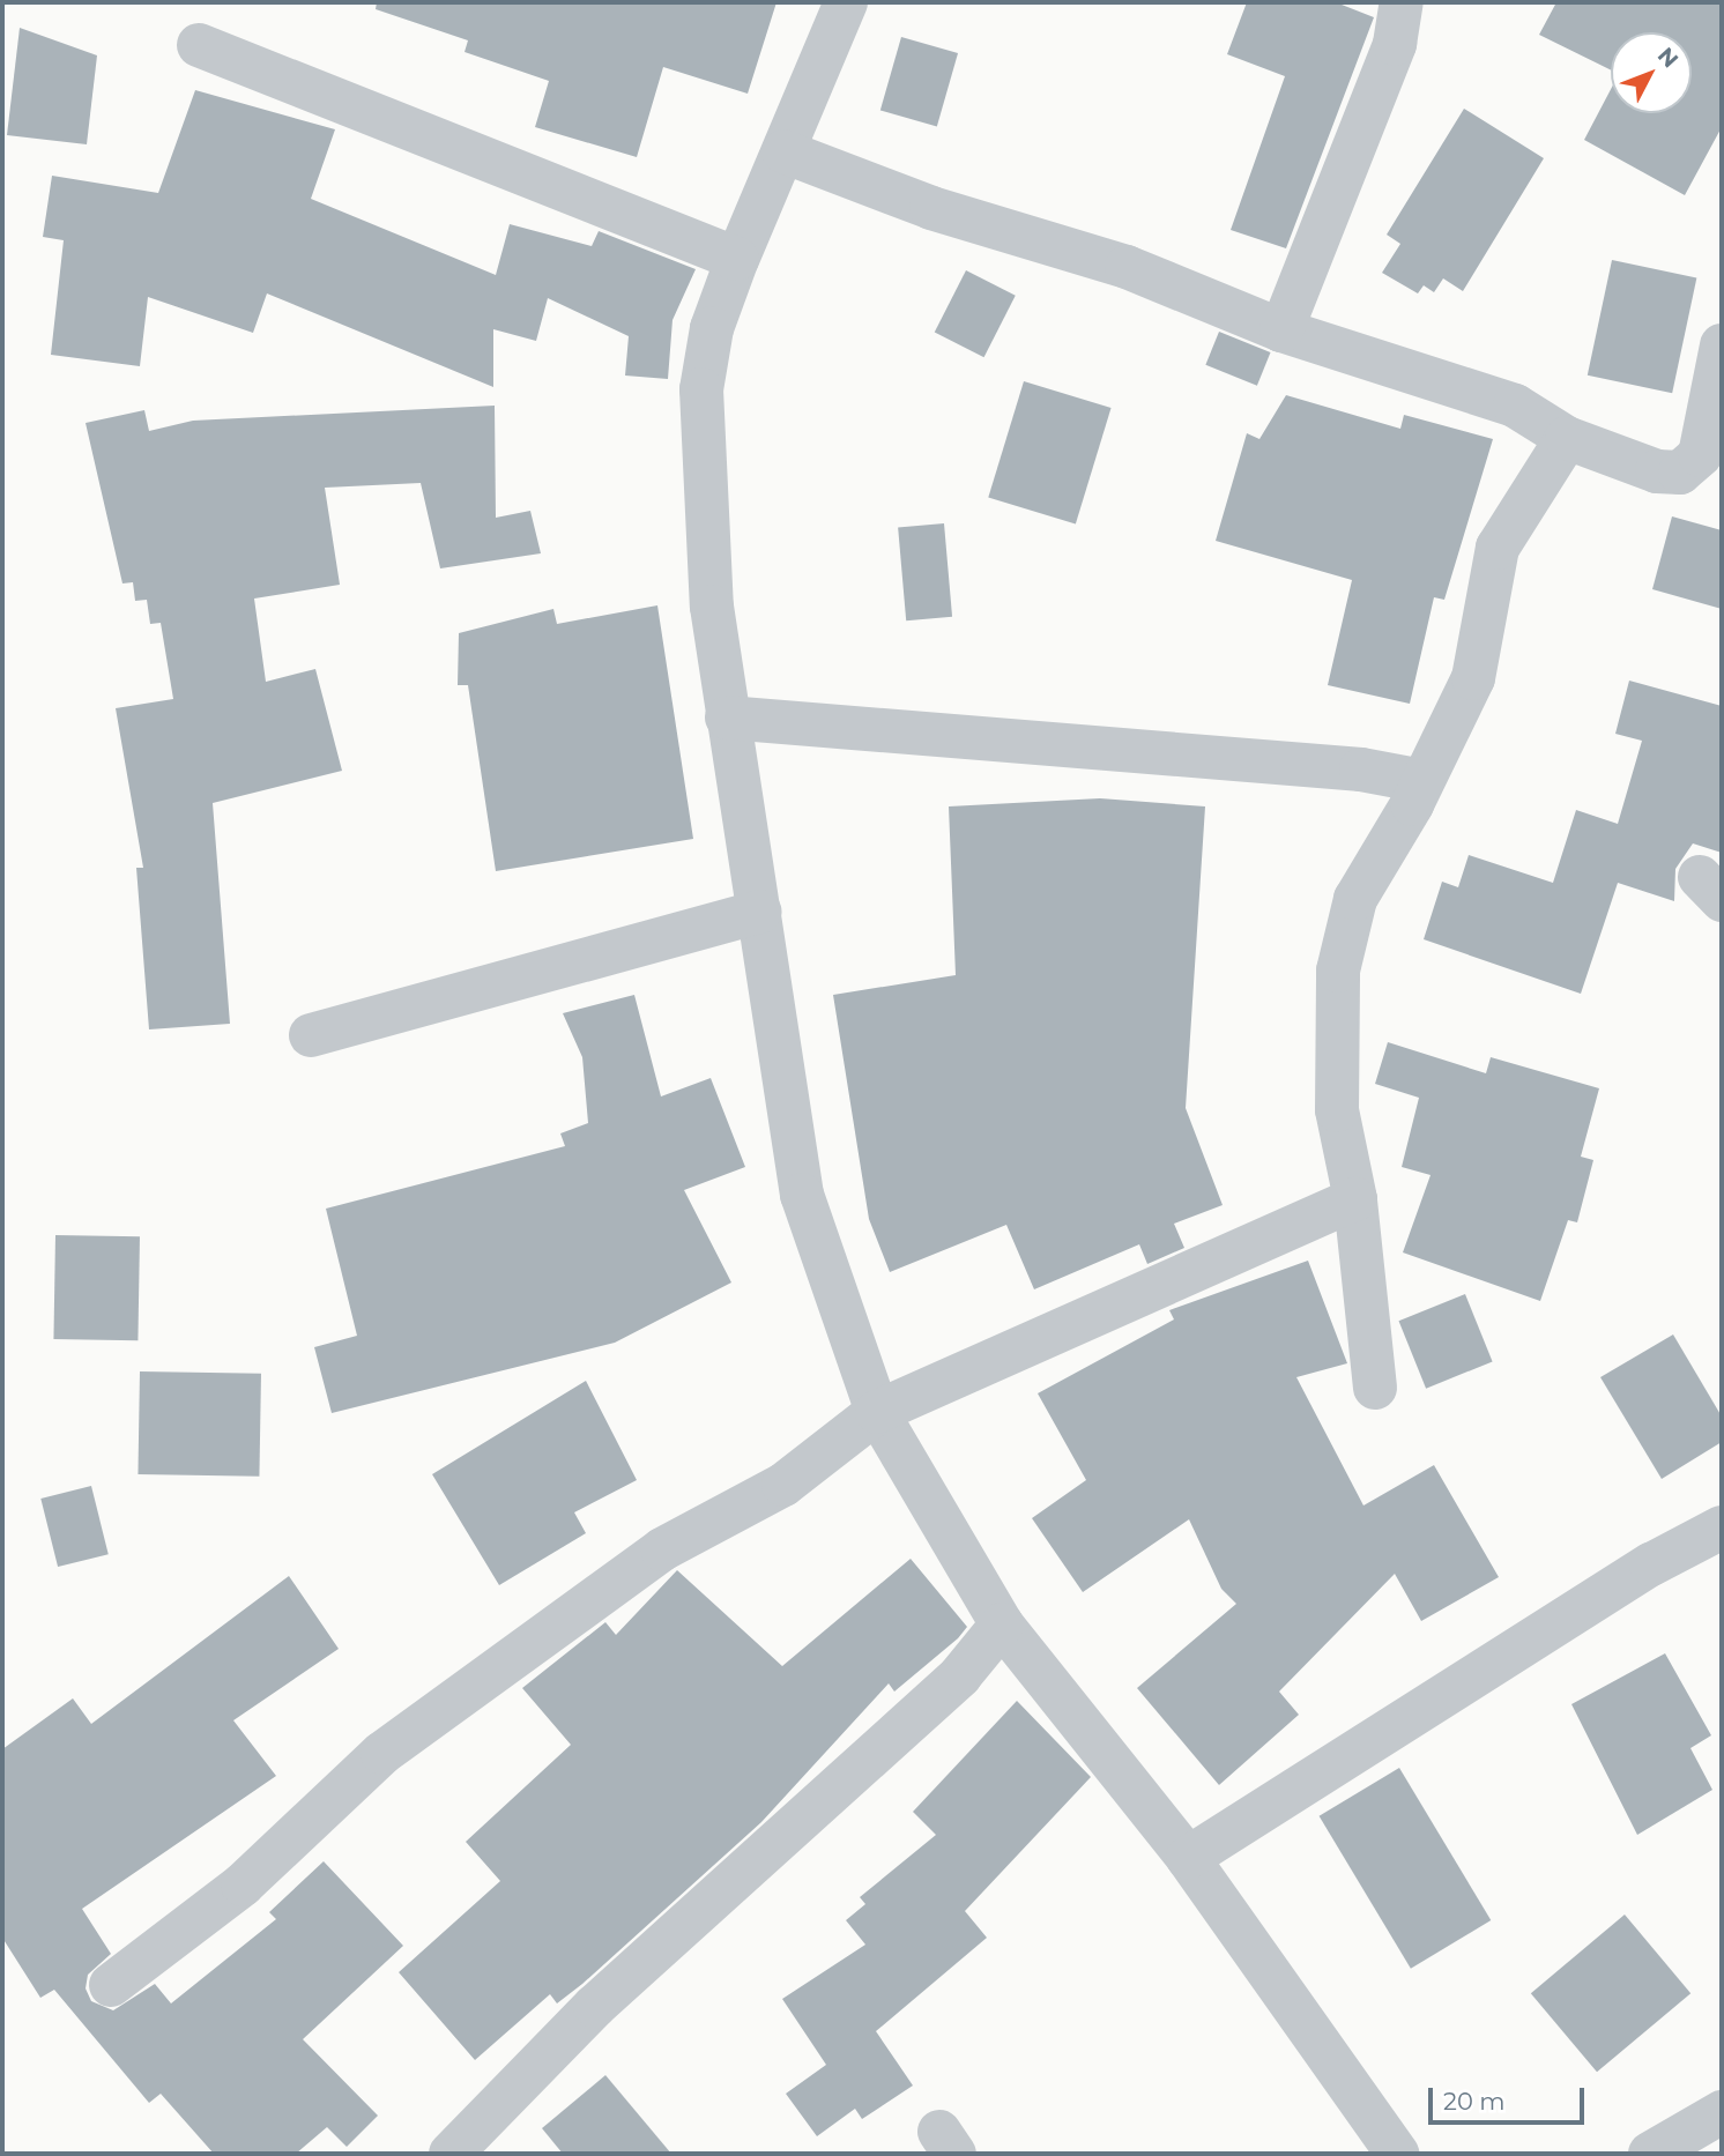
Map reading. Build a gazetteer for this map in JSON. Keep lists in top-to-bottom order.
{
  "scale_bar": "20 m",
  "north": "top right"
}
